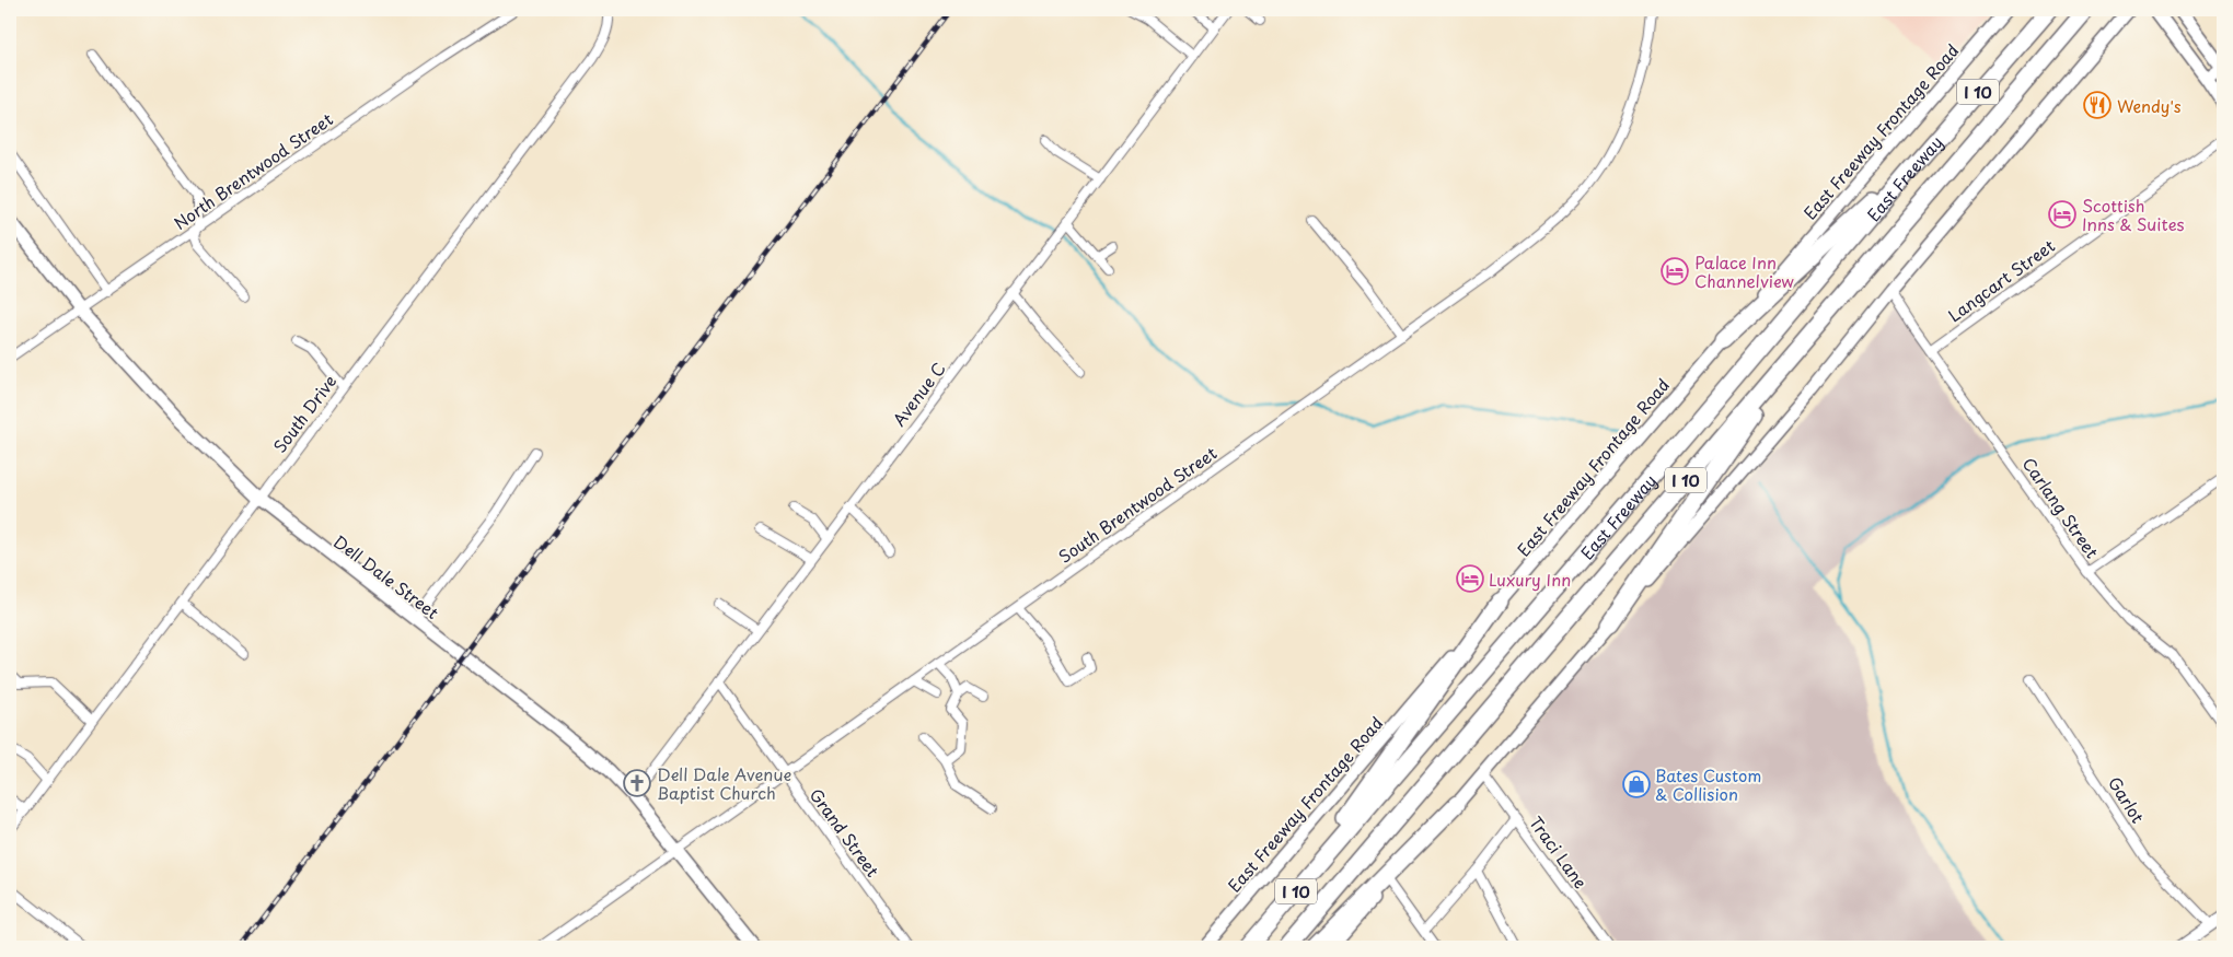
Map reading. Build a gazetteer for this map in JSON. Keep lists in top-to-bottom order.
{
  "streets": {
    "highway": ["I 10", "East Freeway"],
    "main road": ["East Freeway Frontage Road", "Dell Dale Street"],
    "street": [
      "North Brentwood Street",
      "Langcart Street",
      "Avenue C",
      "South Drive",
      "South Brentwood Street",
      "Carlang Street",
      "Garlot",
      "Grand Street",
      "Traci Lane"
    ]
  },
  "crossings": [
    ["North Brentwood Street", "Dell Dale Street"],
    ["Langcart Street", "Carlang Street"],
    ["Avenue C", "Dell Dale Street"],
    ["Avenue C", "Grand Street"],
    ["South Drive", "Dell Dale Street"],
    ["South Brentwood Street", "Dell Dale Street"],
    ["South Brentwood Street", "Grand Street"]
  ],
  "places": {
    "restaurant": ["Wendy's"],
    "hotel": ["Scottish Inns & Suites", "Palace Inn Channelview", "Luxury Inn"],
    "church": ["Dell Dale Avenue Baptist Church"],
    "shop": ["Bates Custom & Collision"]
  }
}
